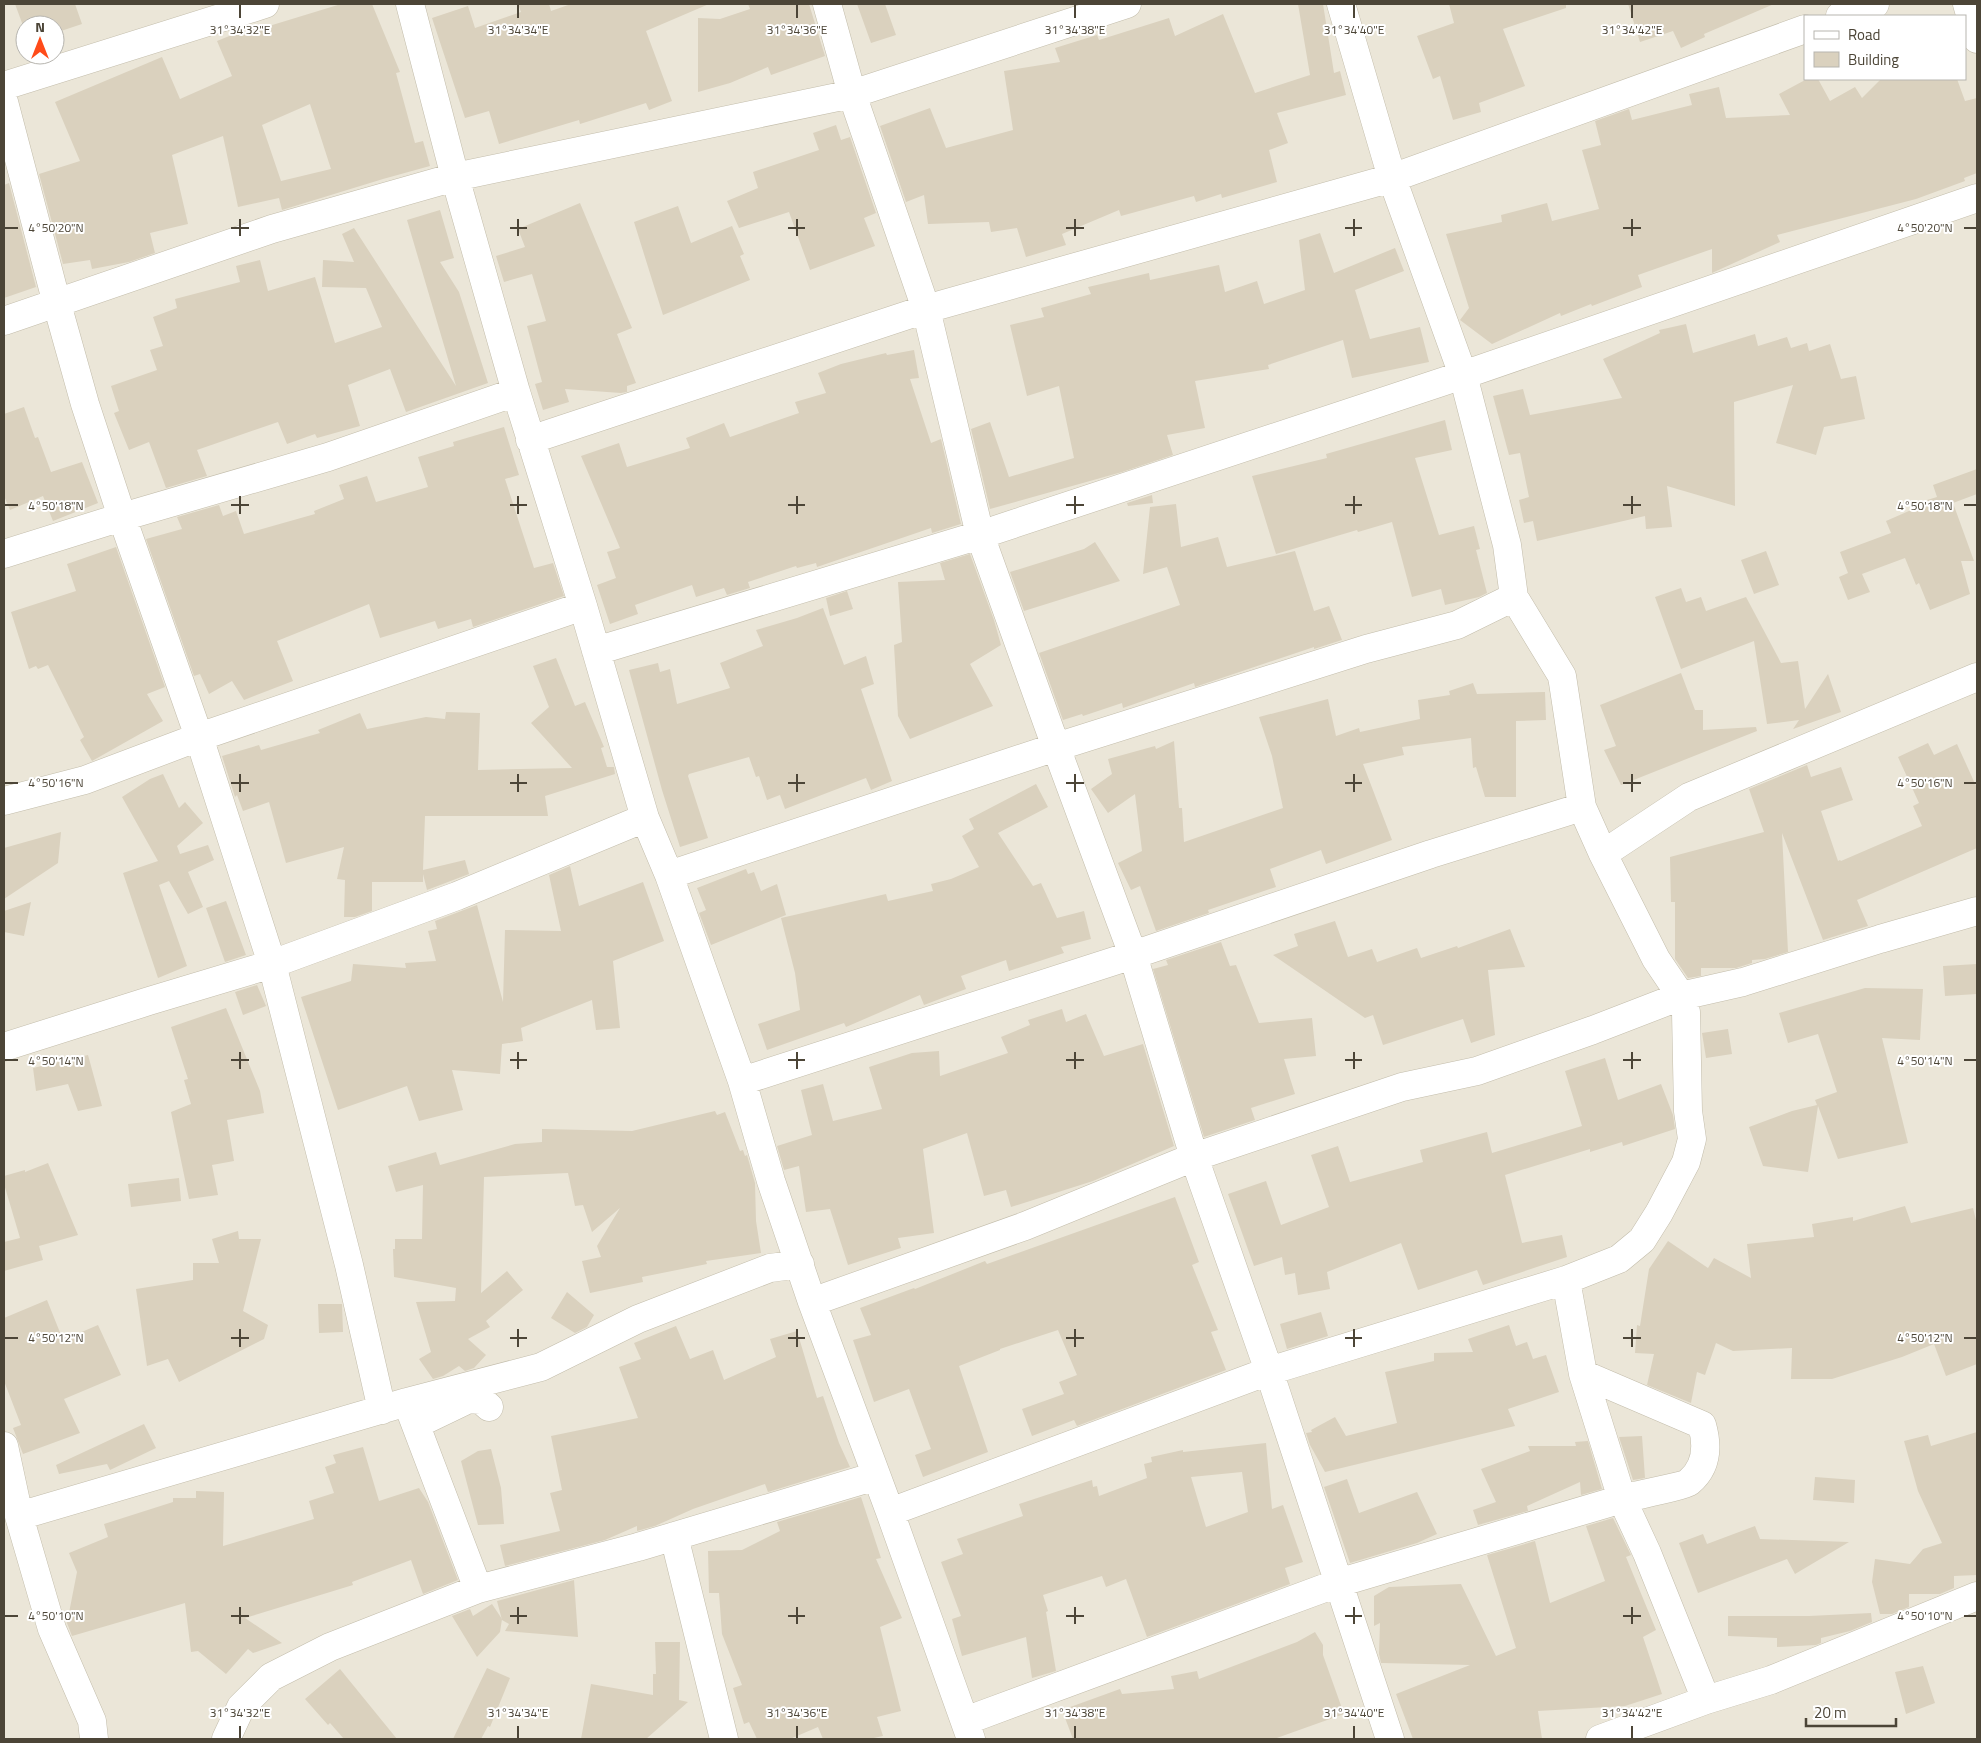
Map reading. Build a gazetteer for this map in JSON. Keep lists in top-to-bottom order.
{
  "legend": ["Road", "Building"],
  "scale_bar": "20 m",
  "north": "top",
  "coordinates": [
    "31°34'32\"E",
    "31°34'34\"E",
    "31°34'36\"E",
    "31°34'38\"E",
    "31°34'40\"E",
    "31°34'42\"E",
    "4°50'20\"N",
    "4°50'18\"N",
    "4°50'16\"N",
    "4°50'14\"N",
    "4°50'12\"N",
    "4°50'10\"N"
  ]
}
